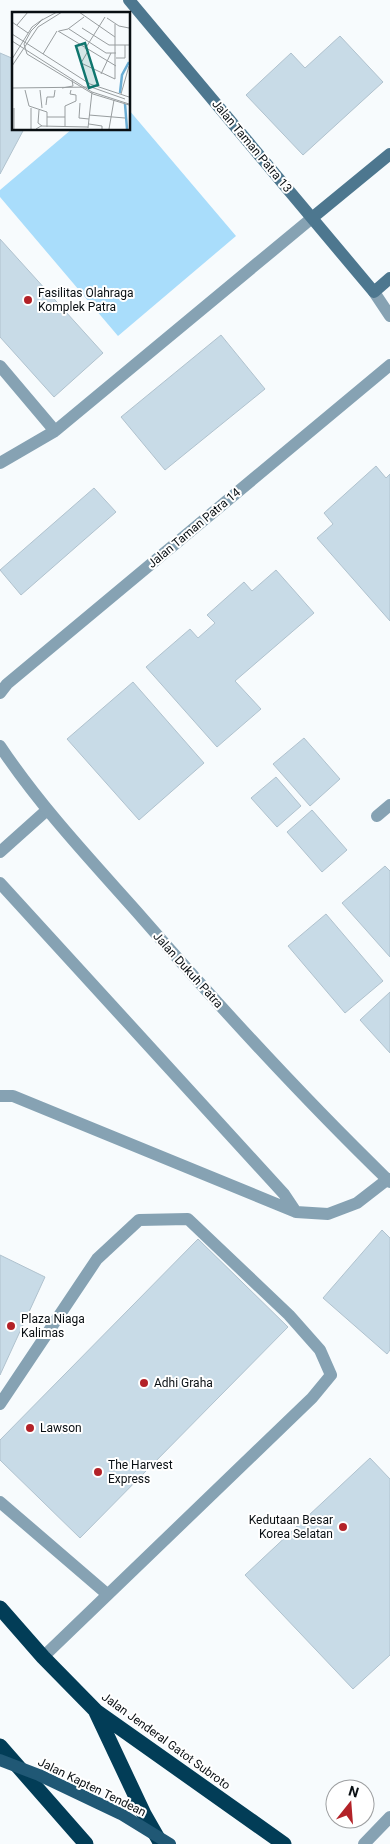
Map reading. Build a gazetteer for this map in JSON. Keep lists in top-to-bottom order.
{
  "streets": {
    "highway": ["Jalan Jenderal Gatot Subroto"],
    "main road": ["Jalan Kapten Tendean"],
    "street": ["Jalan Taman Patra 13", "Jalan Taman Patra 14", "Jalan Dukuh Patra"]
  },
  "places": [
    "Fasilitas Olahraga Komplek Patra",
    "Plaza Niaga Kalimas",
    "Adhi Graha",
    "Lawson",
    "The Harvest Express",
    "Kedutaan Besar Korea Selatan"
  ],
  "north": "top"
}
